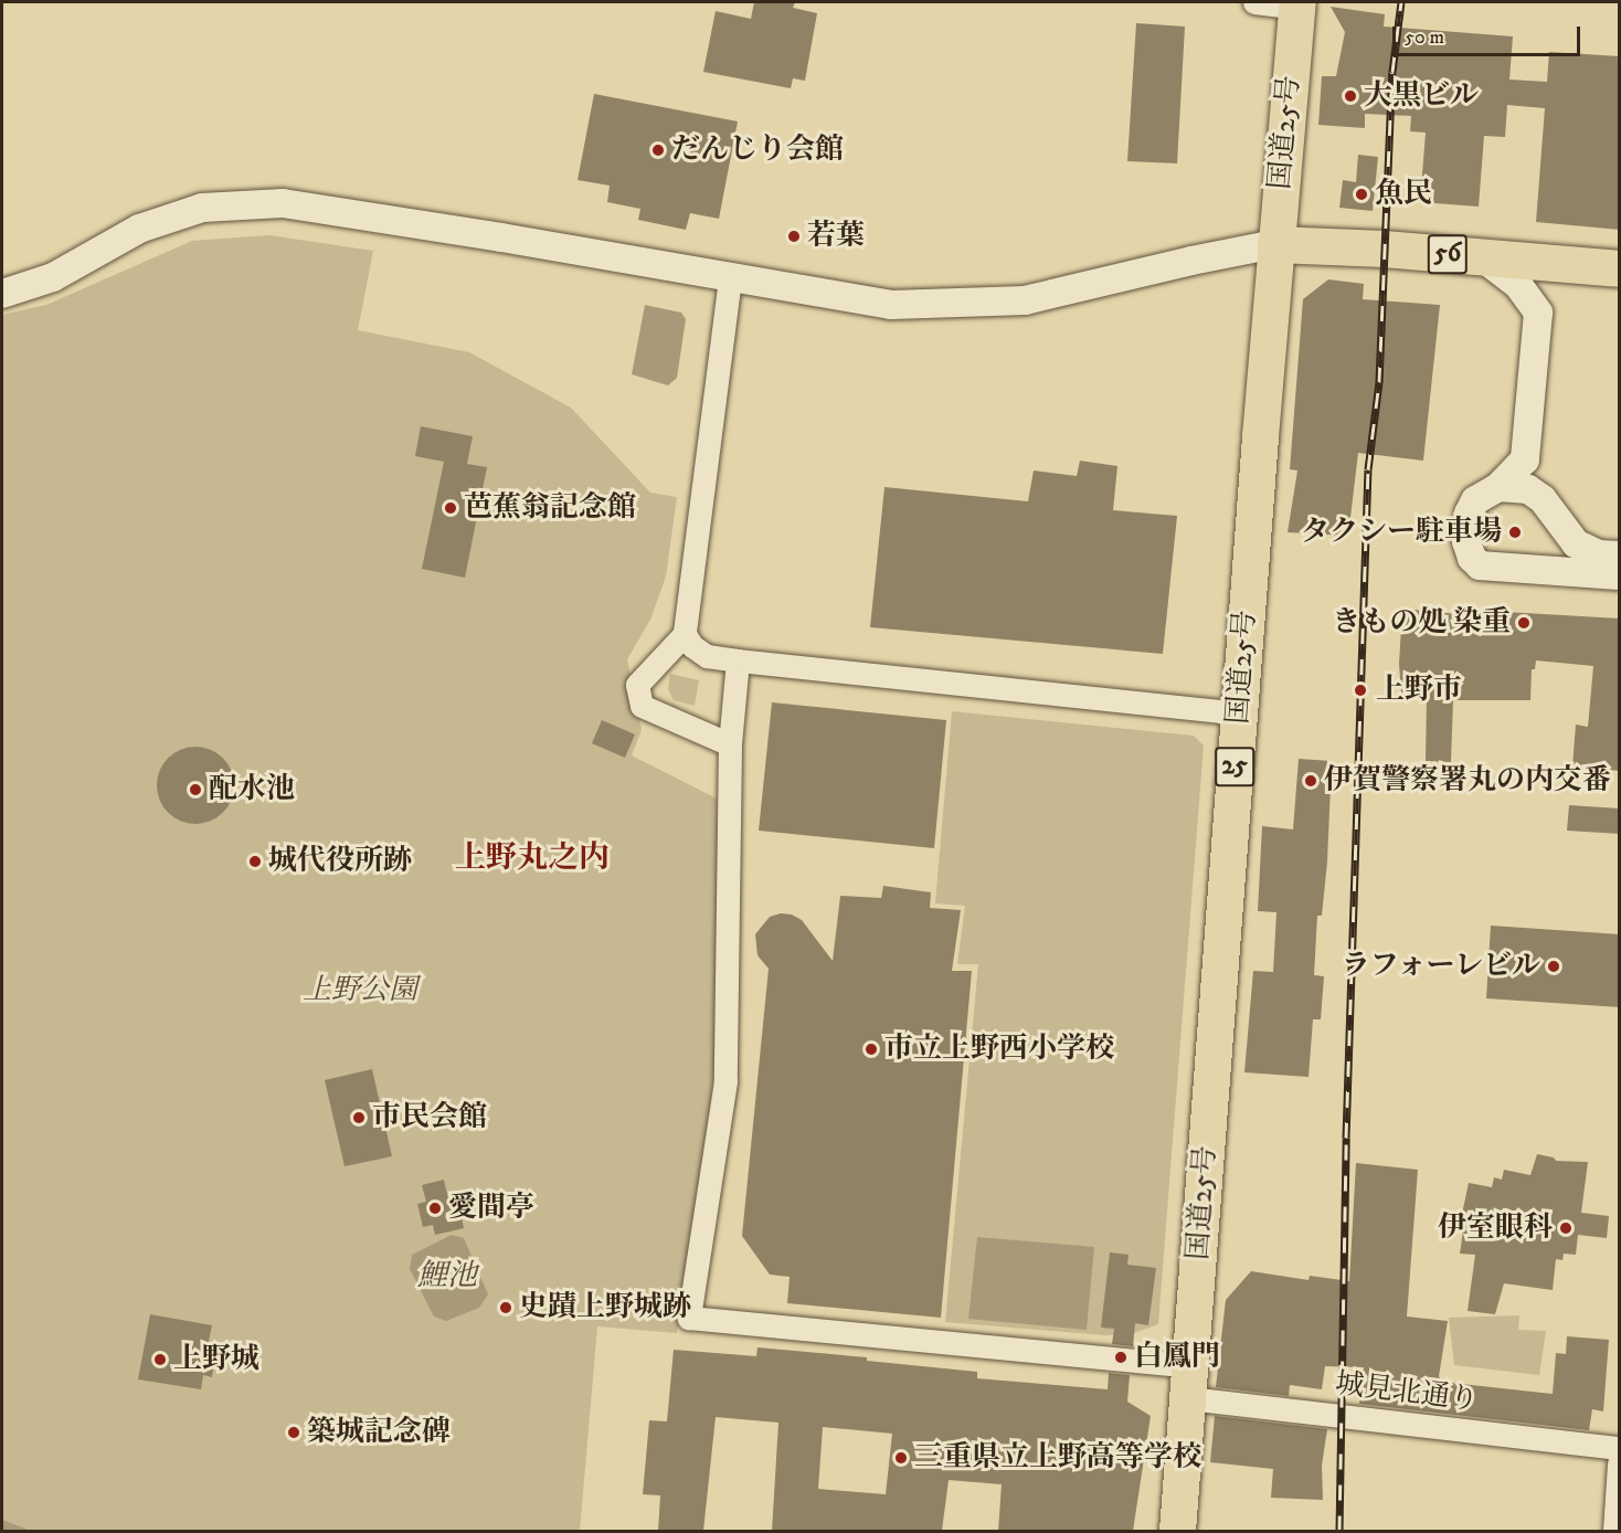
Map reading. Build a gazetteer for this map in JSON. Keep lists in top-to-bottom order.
{
  "streets": {
    "main road": ["国道25号", "56", "25"],
    "street": ["城見北通り"]
  },
  "crossings": [
    ["国道25号", "56"],
    ["国道25号", "城見北通り"]
  ],
  "districts": ["上野丸之内"],
  "water": ["鯉池"],
  "parks": ["上野公園"],
  "places": [
    "大黒ビル",
    "だんじり会館",
    "魚民",
    "若葉",
    "芭蕉翁記念館",
    "タクシー駐車場",
    "きもの処 染重",
    "上野市",
    "伊賀警察署丸の内交番",
    "配水池",
    "城代役所跡",
    "ラフォーレビル",
    "市立上野西小学校",
    "市民会館",
    "愛間亭",
    "伊室眼科",
    "史蹟上野城跡",
    "白鳳門",
    "上野城",
    "築城記念碑",
    "三重県立上野高等学校"
  ],
  "scale_bar": "50 m"
}
